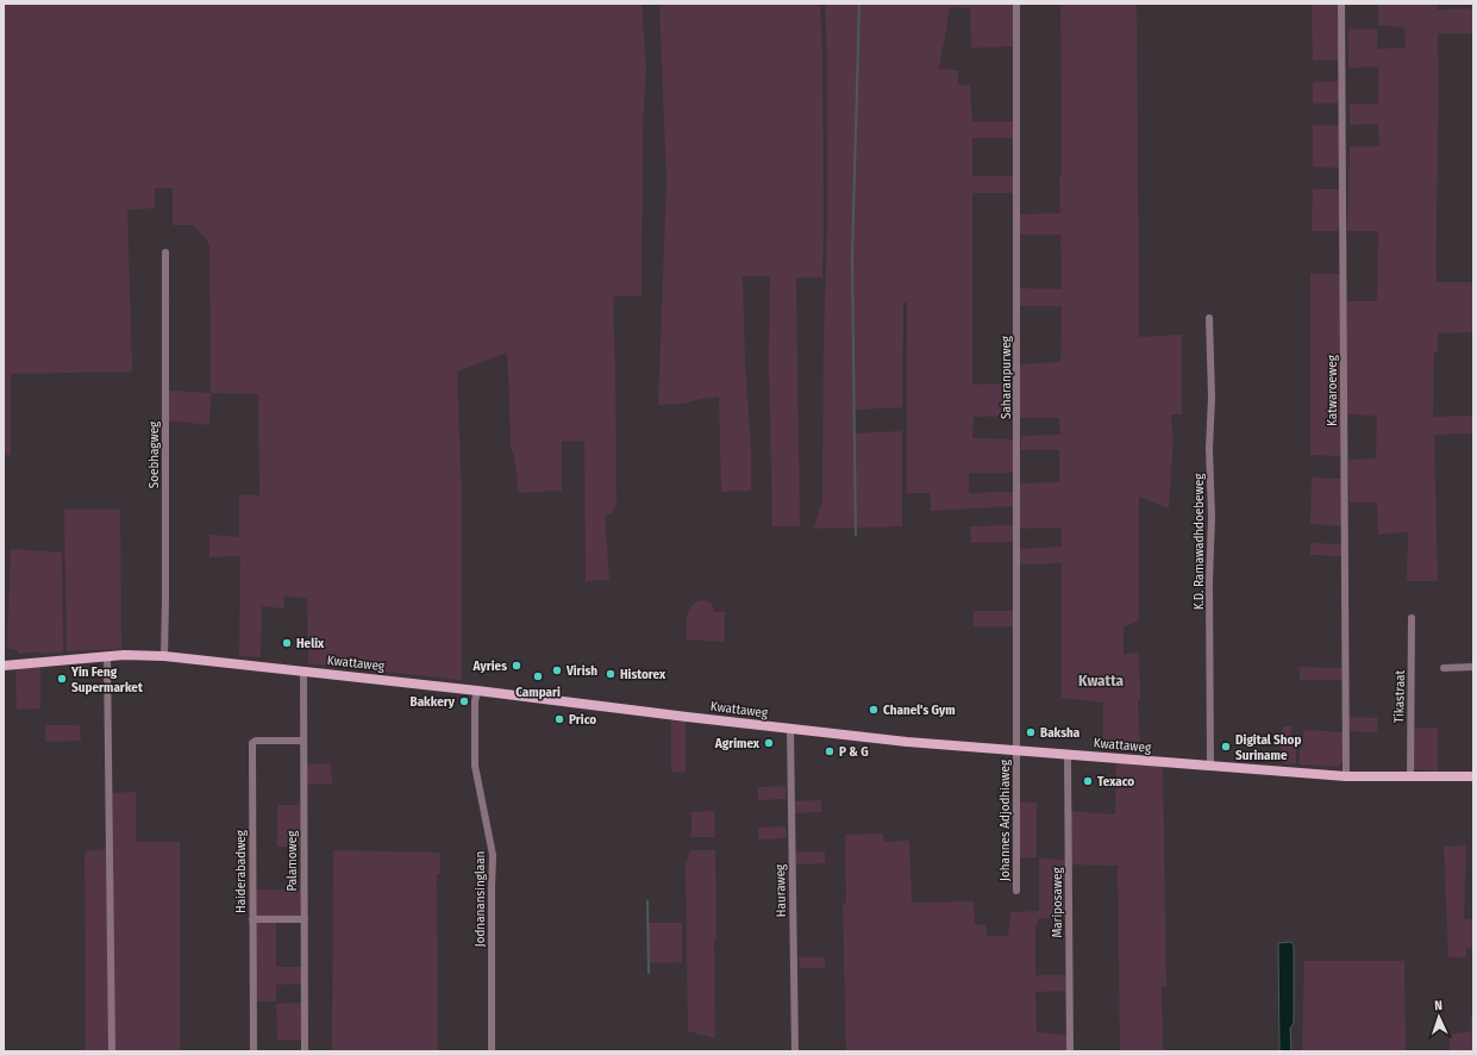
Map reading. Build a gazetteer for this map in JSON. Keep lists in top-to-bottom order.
{
  "streets": {
    "main road": ["Kwattaweg"],
    "street": [
      "Saharanpurweg",
      "Katwaroeweg",
      "Soebhagweg",
      "K.D. Ramawadhdoebeweg",
      "Tikastraat",
      "Johannes Adjodhiaweg",
      "Palamoweg",
      "Haiderabadweg",
      "Hauraweg",
      "Jodnanansinglaan",
      "Mariposaweg"
    ]
  },
  "crossings": [
    ["Saharanpurweg", "Kwattaweg"],
    ["Saharanpurweg", "Johannes Adjodhiaweg"],
    ["Katwaroeweg", "Kwattaweg"],
    ["Soebhagweg", "Kwattaweg"],
    ["K.D. Ramawadhdoebeweg", "Kwattaweg"],
    ["Kwattaweg", "Tikastraat"],
    ["Kwattaweg", "Johannes Adjodhiaweg"],
    ["Kwattaweg", "Palamoweg"],
    ["Kwattaweg", "Hauraweg"],
    ["Kwattaweg", "Jodnanansinglaan"],
    ["Kwattaweg", "Mariposaweg"],
    ["Palamoweg", "Haiderabadweg"]
  ],
  "districts": ["Kwatta"],
  "places": [
    "Helix",
    "Ayries",
    "Virish",
    "Historex",
    "Campari",
    "Yin Feng Supermarket",
    "Bakkery",
    "Chanel's Gym",
    "Prico",
    "Baksha",
    "Agrimex",
    "Digital Shop Suriname",
    "P & G",
    "Texaco"
  ],
  "north": "top"
}
